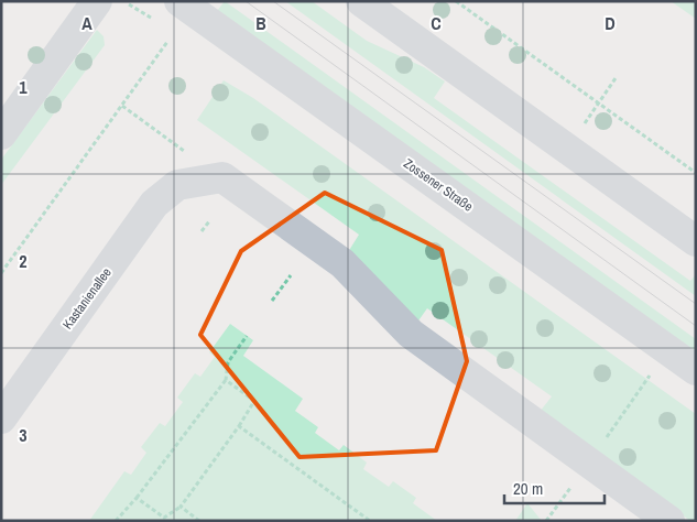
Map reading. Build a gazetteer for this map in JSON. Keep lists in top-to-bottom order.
{
  "streets": {
    "street": ["Zossener Straße", "Kastanienallee"]
  },
  "scale_bar": "20 m",
  "grid": {
    "columns": [
      "A",
      "B",
      "C",
      "D"
    ],
    "rows": ["1", "2", "3"]
  }
}
